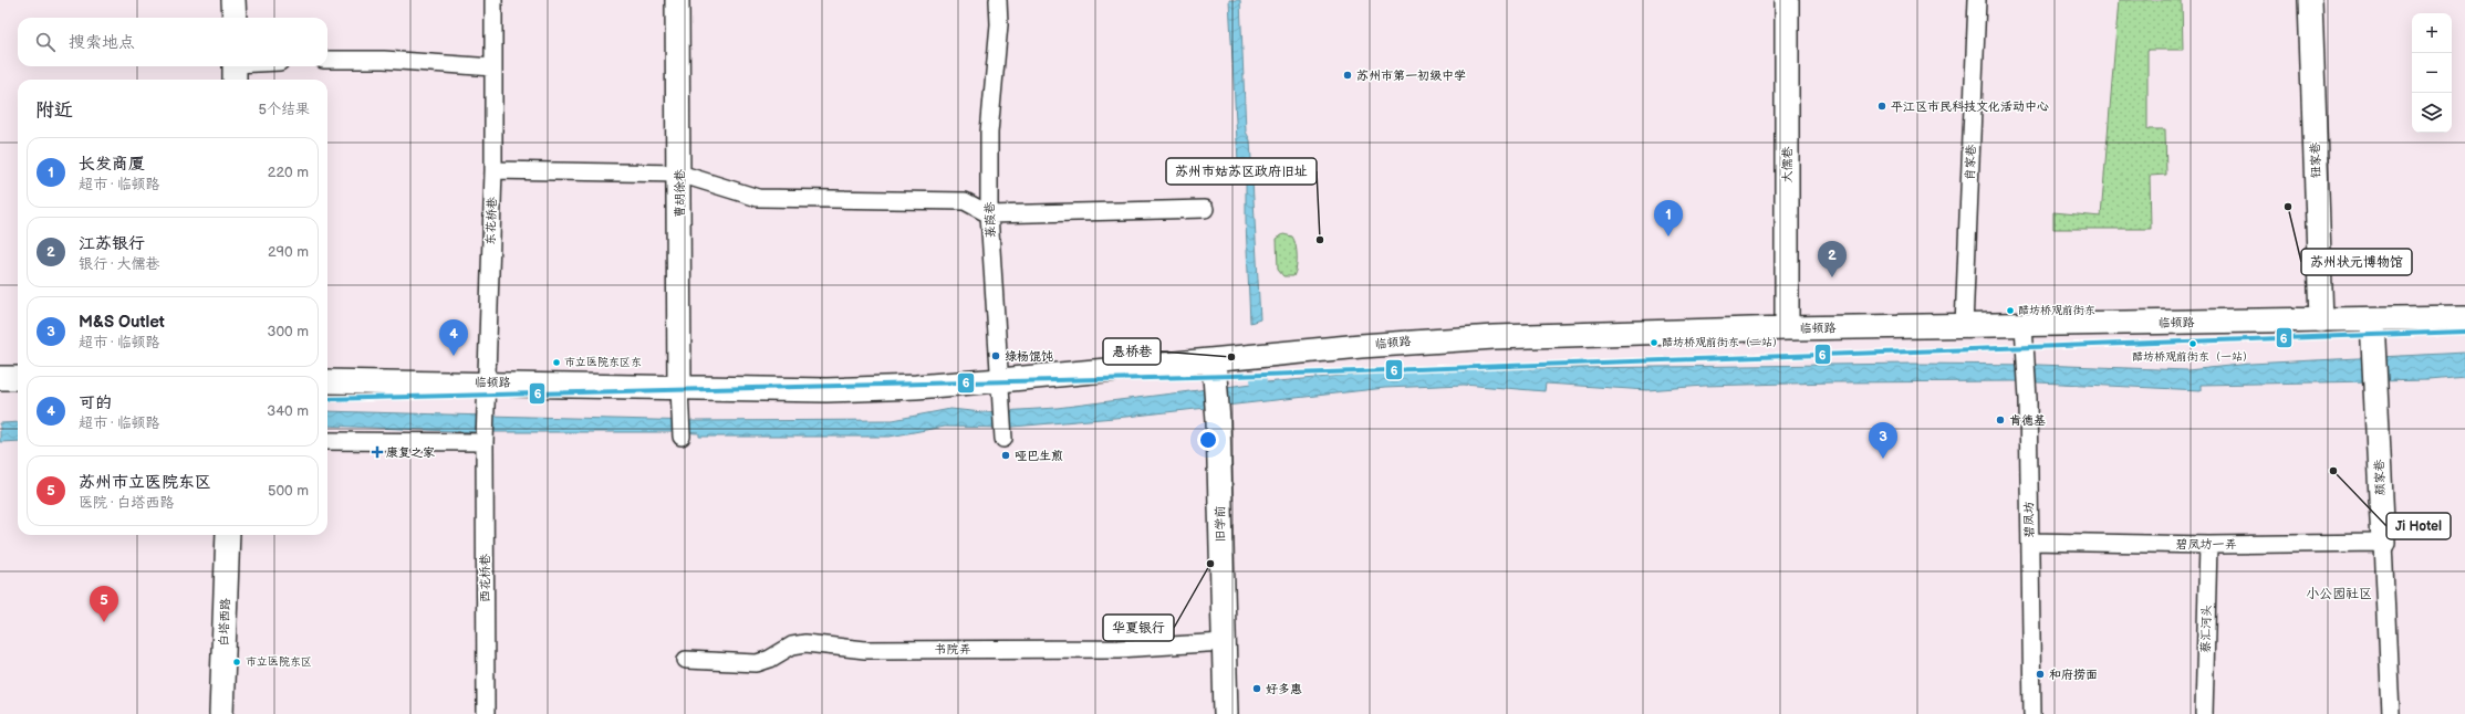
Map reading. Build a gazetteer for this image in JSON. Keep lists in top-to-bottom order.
{
  "streets": {
    "main road": [
      "钮家巷",
      "大儒巷",
      "曹胡徐巷",
      "临顿路",
      "颜家巷",
      "旧学前",
      "白塔西路"
    ],
    "street": [
      "肖家巷",
      "菉葭巷",
      "东花桥巷",
      "碧凤坊",
      "碧凤坊一弄",
      "西花桥巷",
      "蔡汇河头",
      "书院弄"
    ]
  },
  "crossings": [
    ["钮家巷", "临顿路"],
    ["肖家巷", "临顿路"],
    ["大儒巷", "临顿路"],
    ["曹胡徐巷", "临顿路"],
    ["菉葭巷", "临顿路"],
    ["东花桥巷", "临顿路"],
    ["东花桥巷", "西花桥巷"],
    ["临顿路", "颜家巷"],
    ["临顿路", "碧凤坊"],
    ["临顿路", "旧学前"],
    ["颜家巷", "碧凤坊一弄"],
    ["碧凤坊", "碧凤坊一弄"],
    ["旧学前", "书院弄"],
    ["碧凤坊一弄", "蔡汇河头"]
  ],
  "districts": ["小公园社区"],
  "places": {
    "other": [
      "苏州市第一初级中学",
      "平江区市民科技文化活动中心",
      "苏州状元博物馆",
      "苏州市姑苏区政府旧址",
      "醋坊桥观前街东",
      "醋坊桥观前街东（二站）",
      "醋坊桥观前街东（一站）",
      "绿杨馄饨",
      "悬桥巷",
      "市立医院东区东",
      "肯德基",
      "哑巴生煎",
      "Ji Hotel",
      "华夏银行",
      "市立医院东区",
      "和府捞面",
      "好多惠"
    ],
    "health": ["康复之家"]
  },
  "lines": ["transit line 6"],
  "page": {
    "map_buttons": ["+", "−"],
    "search": "搜索地点",
    "heading": ["附近", "5个结果"],
    "list": [
      {
        "mark": "1",
        "name": "长发商厦",
        "note": "超市 · 临顿路",
        "value": "220 m"
      },
      {
        "mark": "2",
        "name": "江苏银行",
        "note": "银行 · 大儒巷",
        "value": "290 m"
      },
      {
        "mark": "3",
        "name": "M&S Outlet",
        "note": "超市 · 临顿路",
        "value": "300 m"
      },
      {
        "mark": "4",
        "name": "可的",
        "note": "超市 · 临顿路",
        "value": "340 m"
      },
      {
        "mark": "5",
        "name": "苏州市立医院东区",
        "note": "医院 · 白塔西路",
        "value": "500 m"
      }
    ],
    "pins": [
      "1",
      "2",
      "4",
      "3",
      "5"
    ]
  }
}
